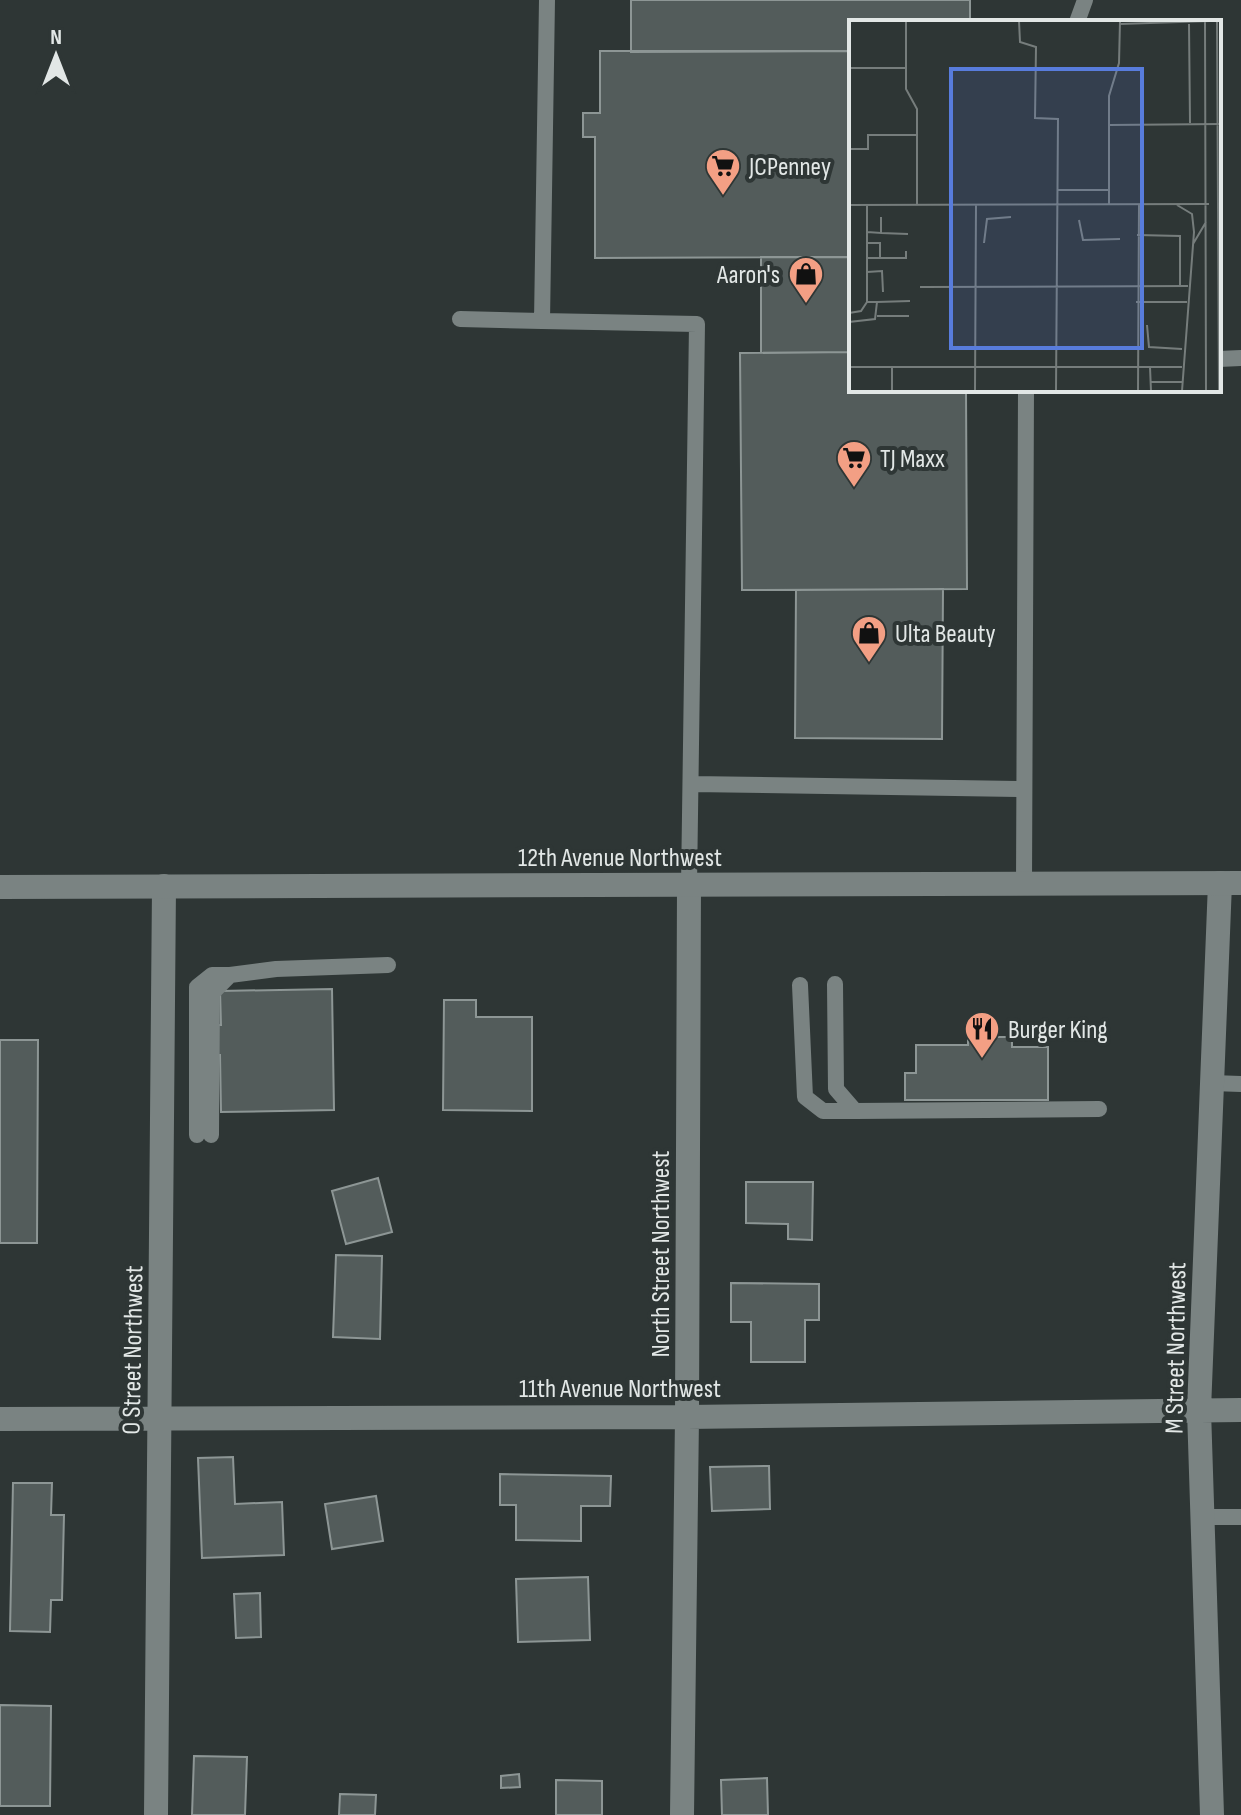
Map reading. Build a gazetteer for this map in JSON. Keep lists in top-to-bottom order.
{
  "streets": {
    "street": [
      "12th Avenue Northwest",
      "North Street Northwest",
      "M Street Northwest",
      "O Street Northwest",
      "11th Avenue Northwest"
    ]
  },
  "crossings": [
    ["12th Avenue Northwest", "North Street Northwest"],
    ["12th Avenue Northwest", "M Street Northwest"],
    ["12th Avenue Northwest", "O Street Northwest"],
    ["North Street Northwest", "11th Avenue Northwest"],
    ["M Street Northwest", "11th Avenue Northwest"],
    ["O Street Northwest", "11th Avenue Northwest"]
  ],
  "places": {
    "supermarket": ["JCPenney", "TJ Maxx"],
    "shop": ["Aaron's", "Ulta Beauty"],
    "restaurant": ["Burger King"]
  },
  "north": "top"
}
